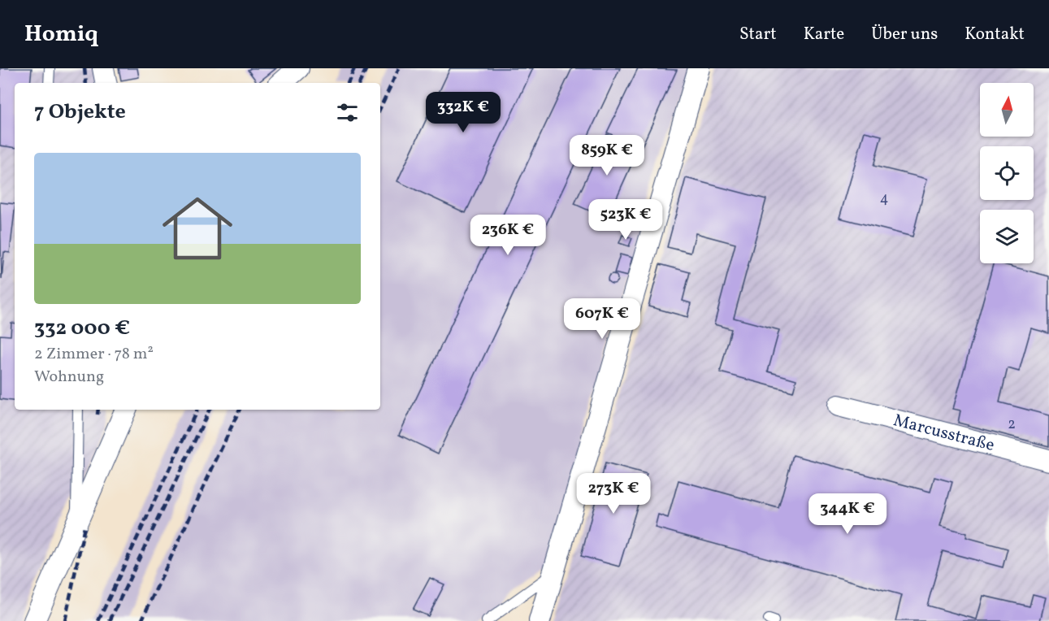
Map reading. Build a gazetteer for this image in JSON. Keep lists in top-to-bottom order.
{
  "streets": {
    "street": ["Marcusstraße"]
  },
  "house_numbers": ["4", "2"],
  "north": "top",
  "page": {
    "header": "Homiq",
    "nav": [
      "Start",
      "Karte",
      "Über uns",
      "Kontakt"
    ],
    "heading": "7 Objekte",
    "price": [
      "332K €",
      "859K €",
      "523K €",
      "236K €",
      "607K €",
      "273K €",
      "344K €"
    ],
    "list": [
      {
        "name": "332 000 €",
        "note": "2 Zimmer · 78 m² · Wohnung"
      }
    ]
  }
}
